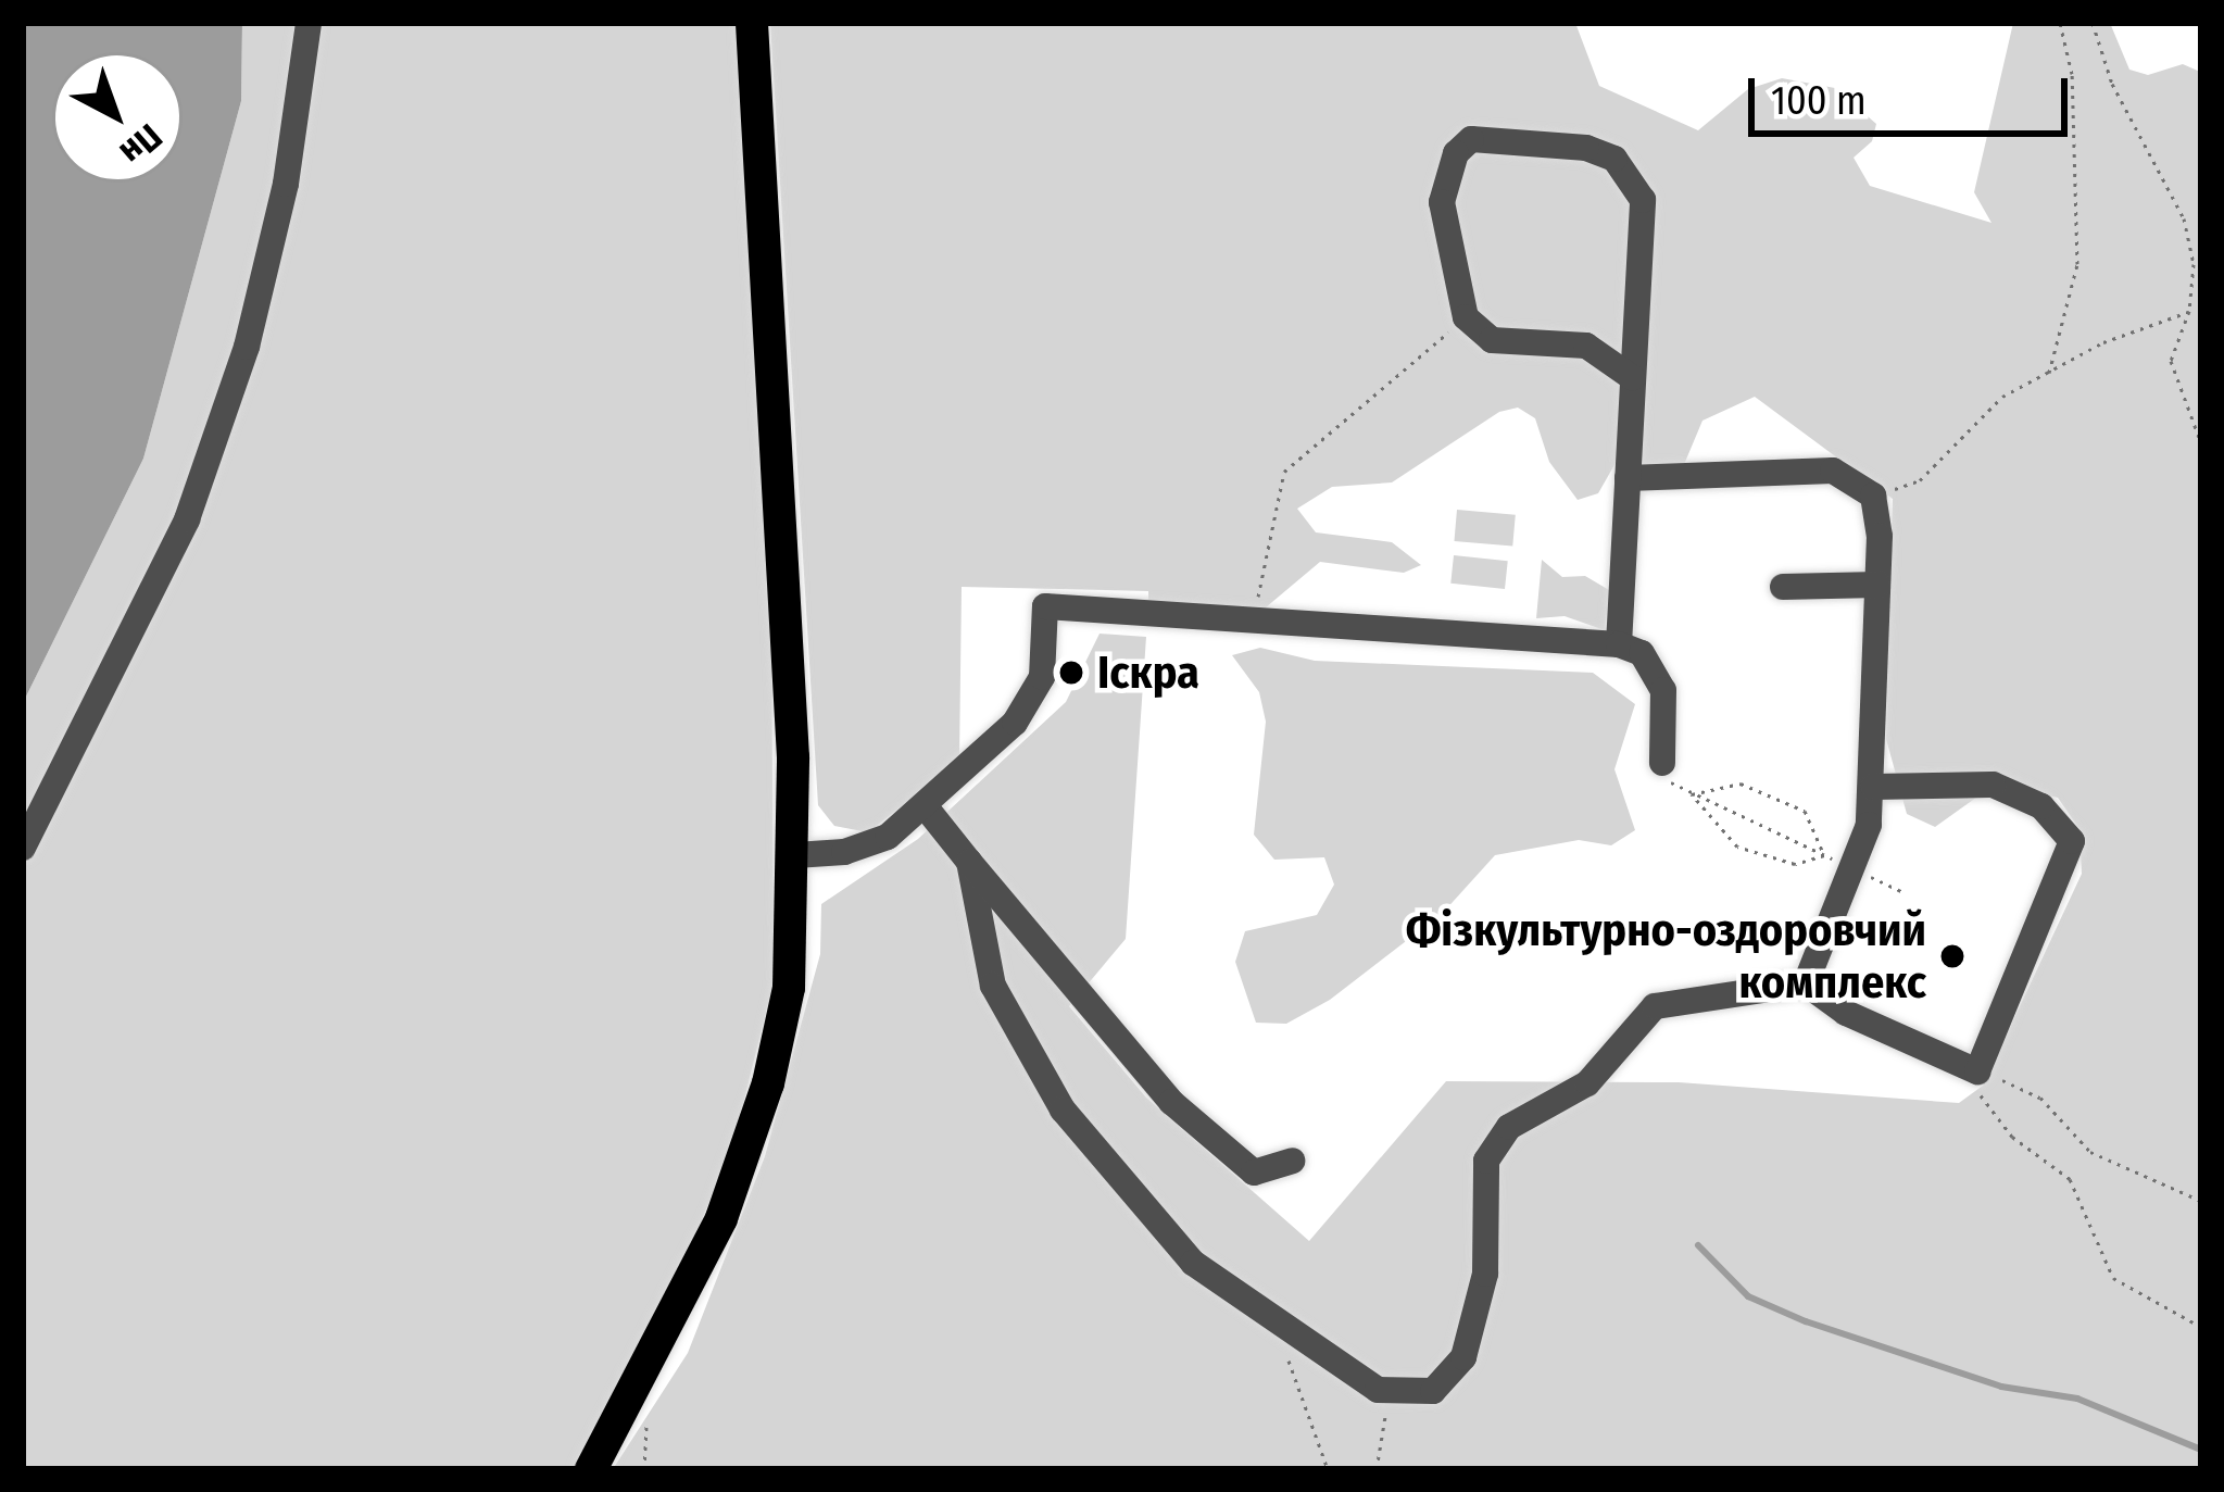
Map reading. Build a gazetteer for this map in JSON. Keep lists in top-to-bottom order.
{
  "places": ["Іскра", "Фізкультурно-оздоровчий комплекс"],
  "scale_bar": "100 m",
  "north": "bottom right"
}
